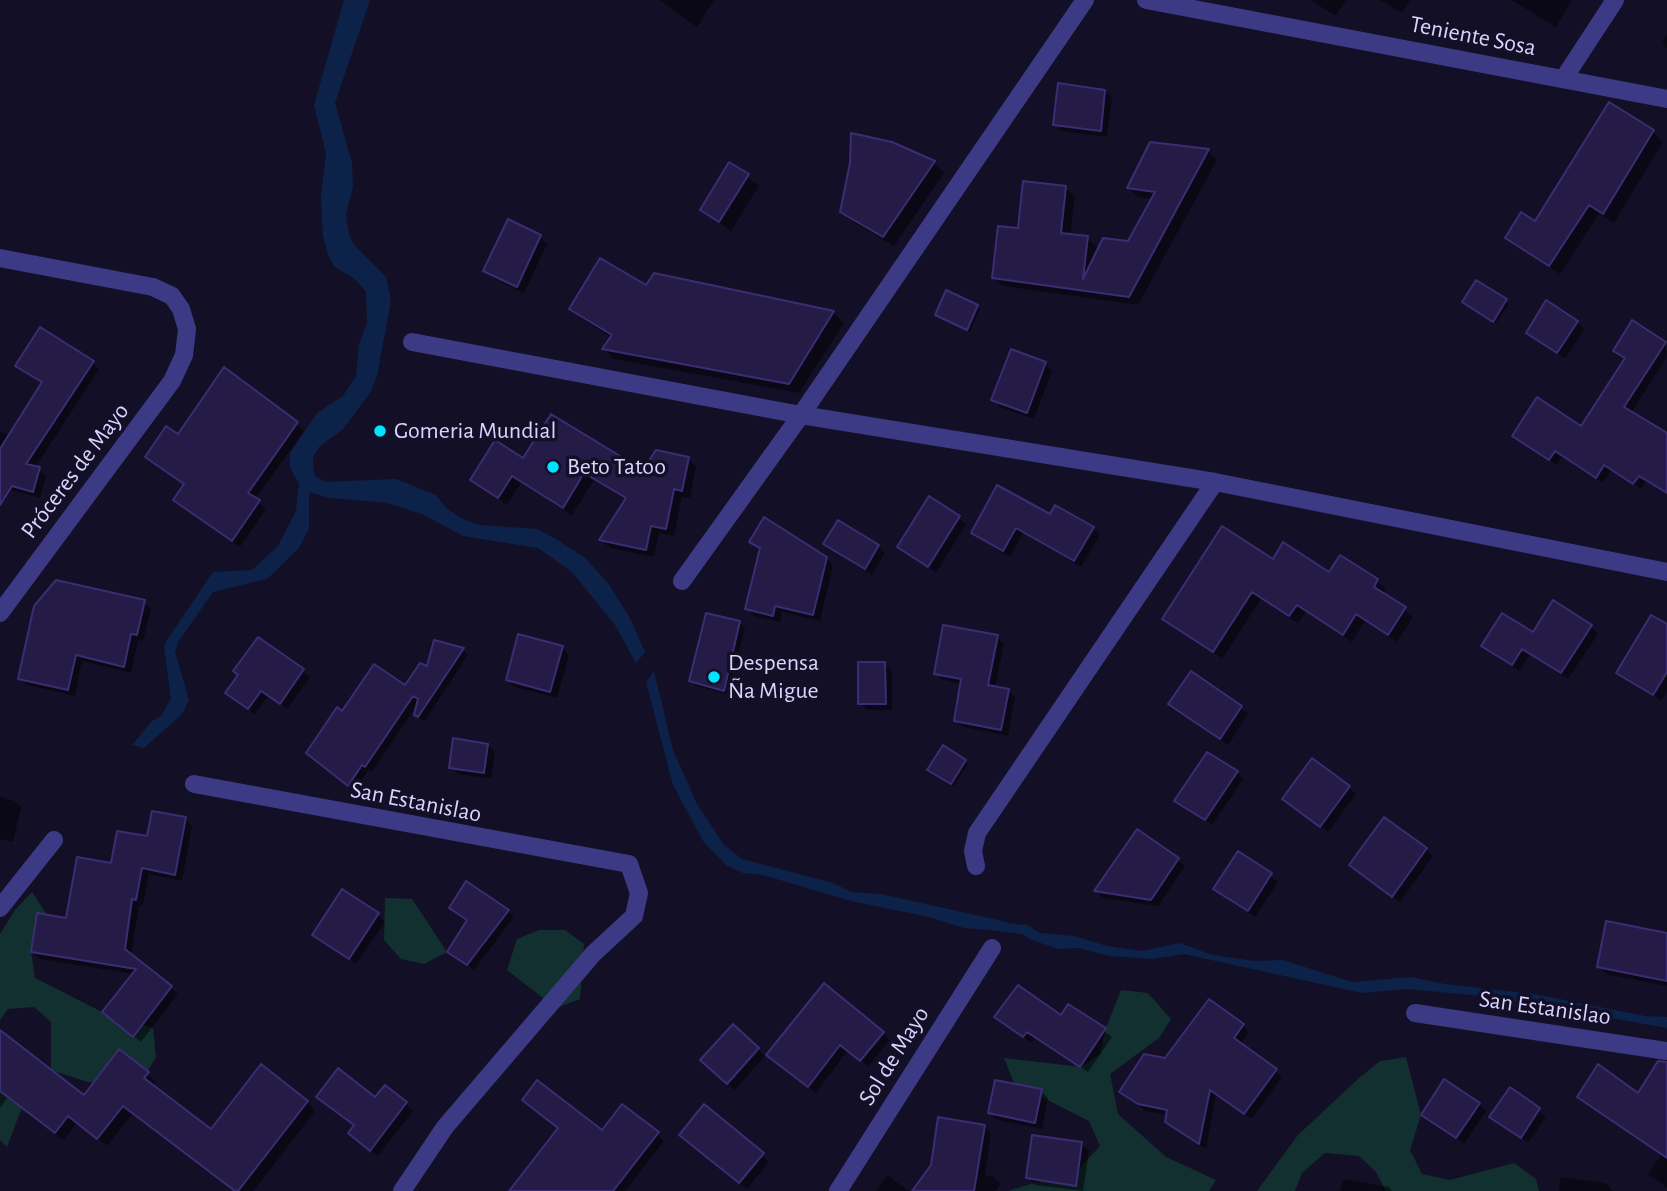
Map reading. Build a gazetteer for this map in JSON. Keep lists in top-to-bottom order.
{
  "streets": {
    "street": [
      "Teniente Sosa",
      "Próceres de Mayo",
      "San Estanislao",
      "Sol de Mayo"
    ]
  },
  "places": ["Gomeria Mundial", "Beto Tatoo", "Despensa Ña Migue"]
}
